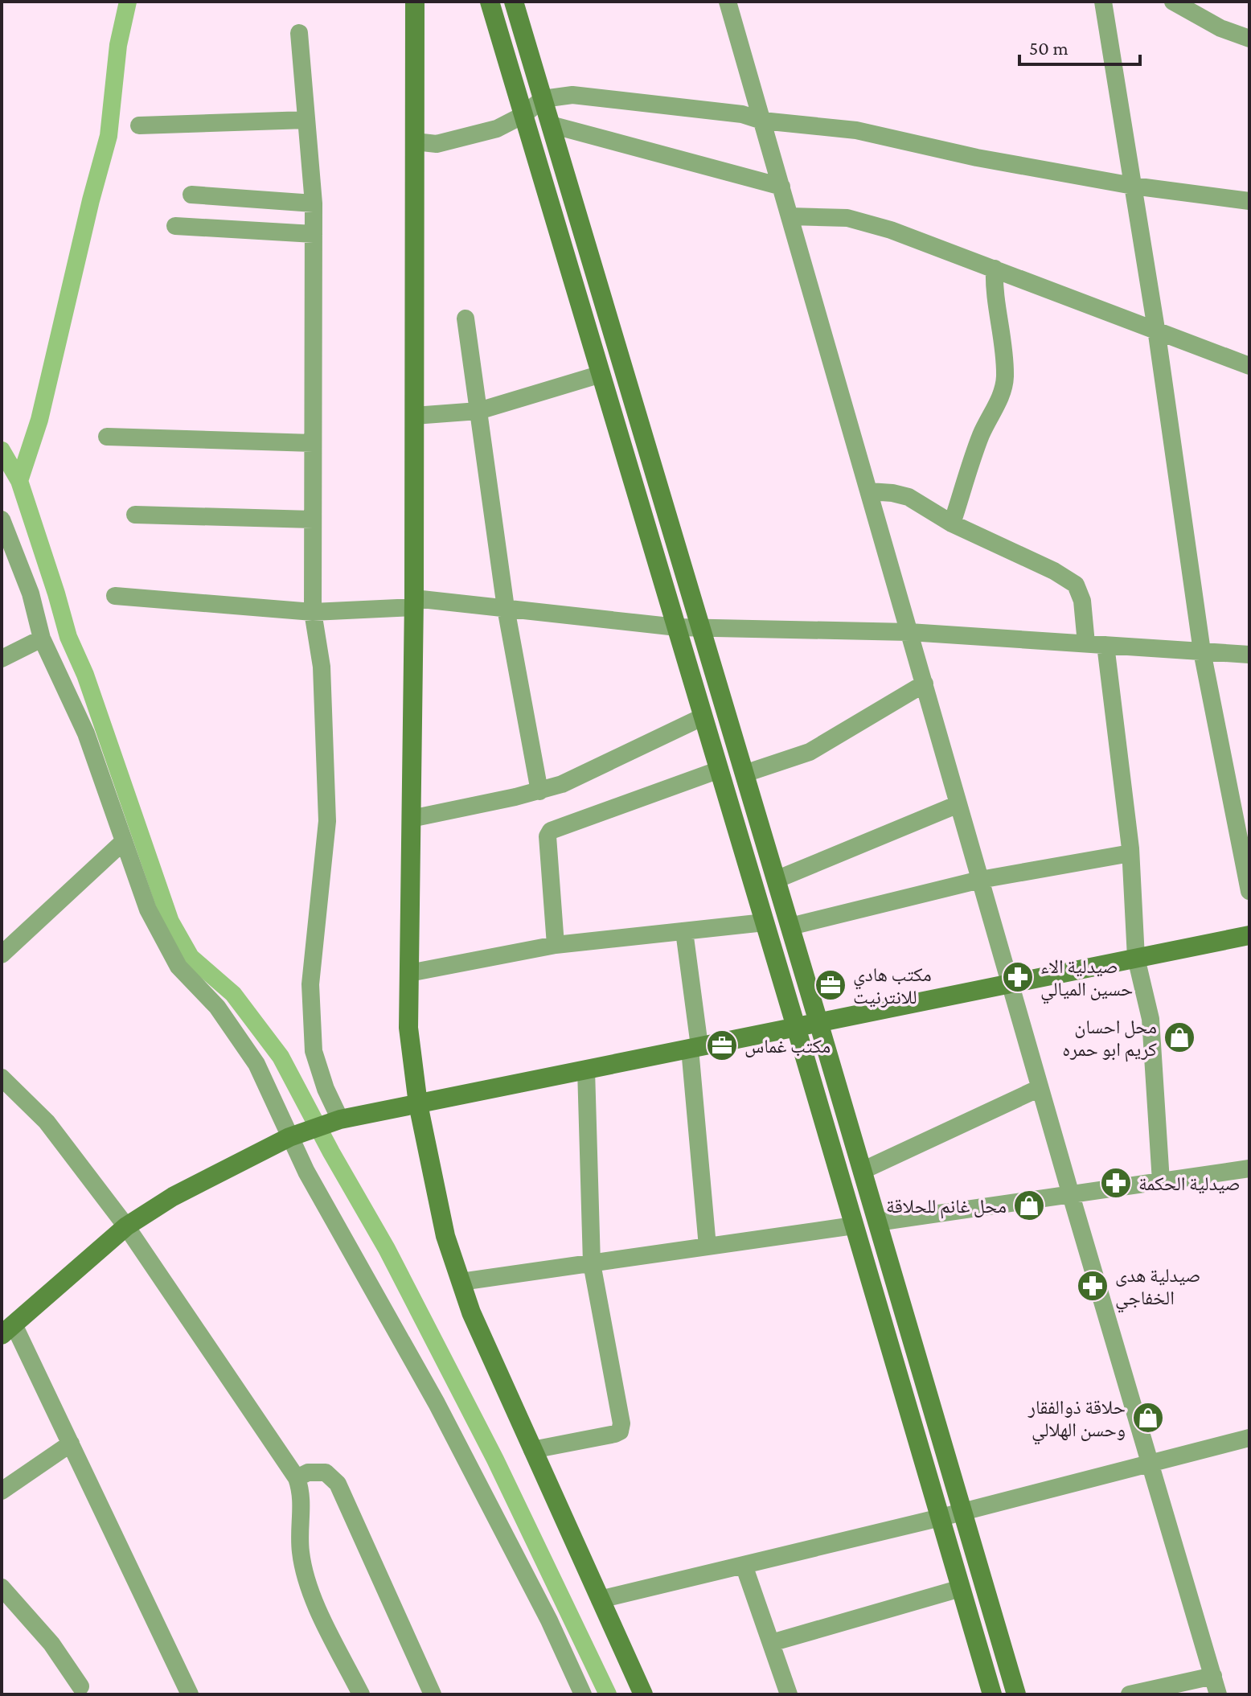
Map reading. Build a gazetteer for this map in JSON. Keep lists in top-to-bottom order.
{
  "places": {
    "pharmacy": ["صيدلية الاء حسين الميالي", "صيدلية الحكمة", "صيدلية هدى الخفاجي"],
    "office": ["مكتب هادي للانترنيت", "مكتب غماس"],
    "shop": ["محل احسان كريم ابو حمره", "محل غانم للحلاقة", "حلاقة ذوالفقار وحسن الهلالي"]
  },
  "scale_bar": "50 m"
}
